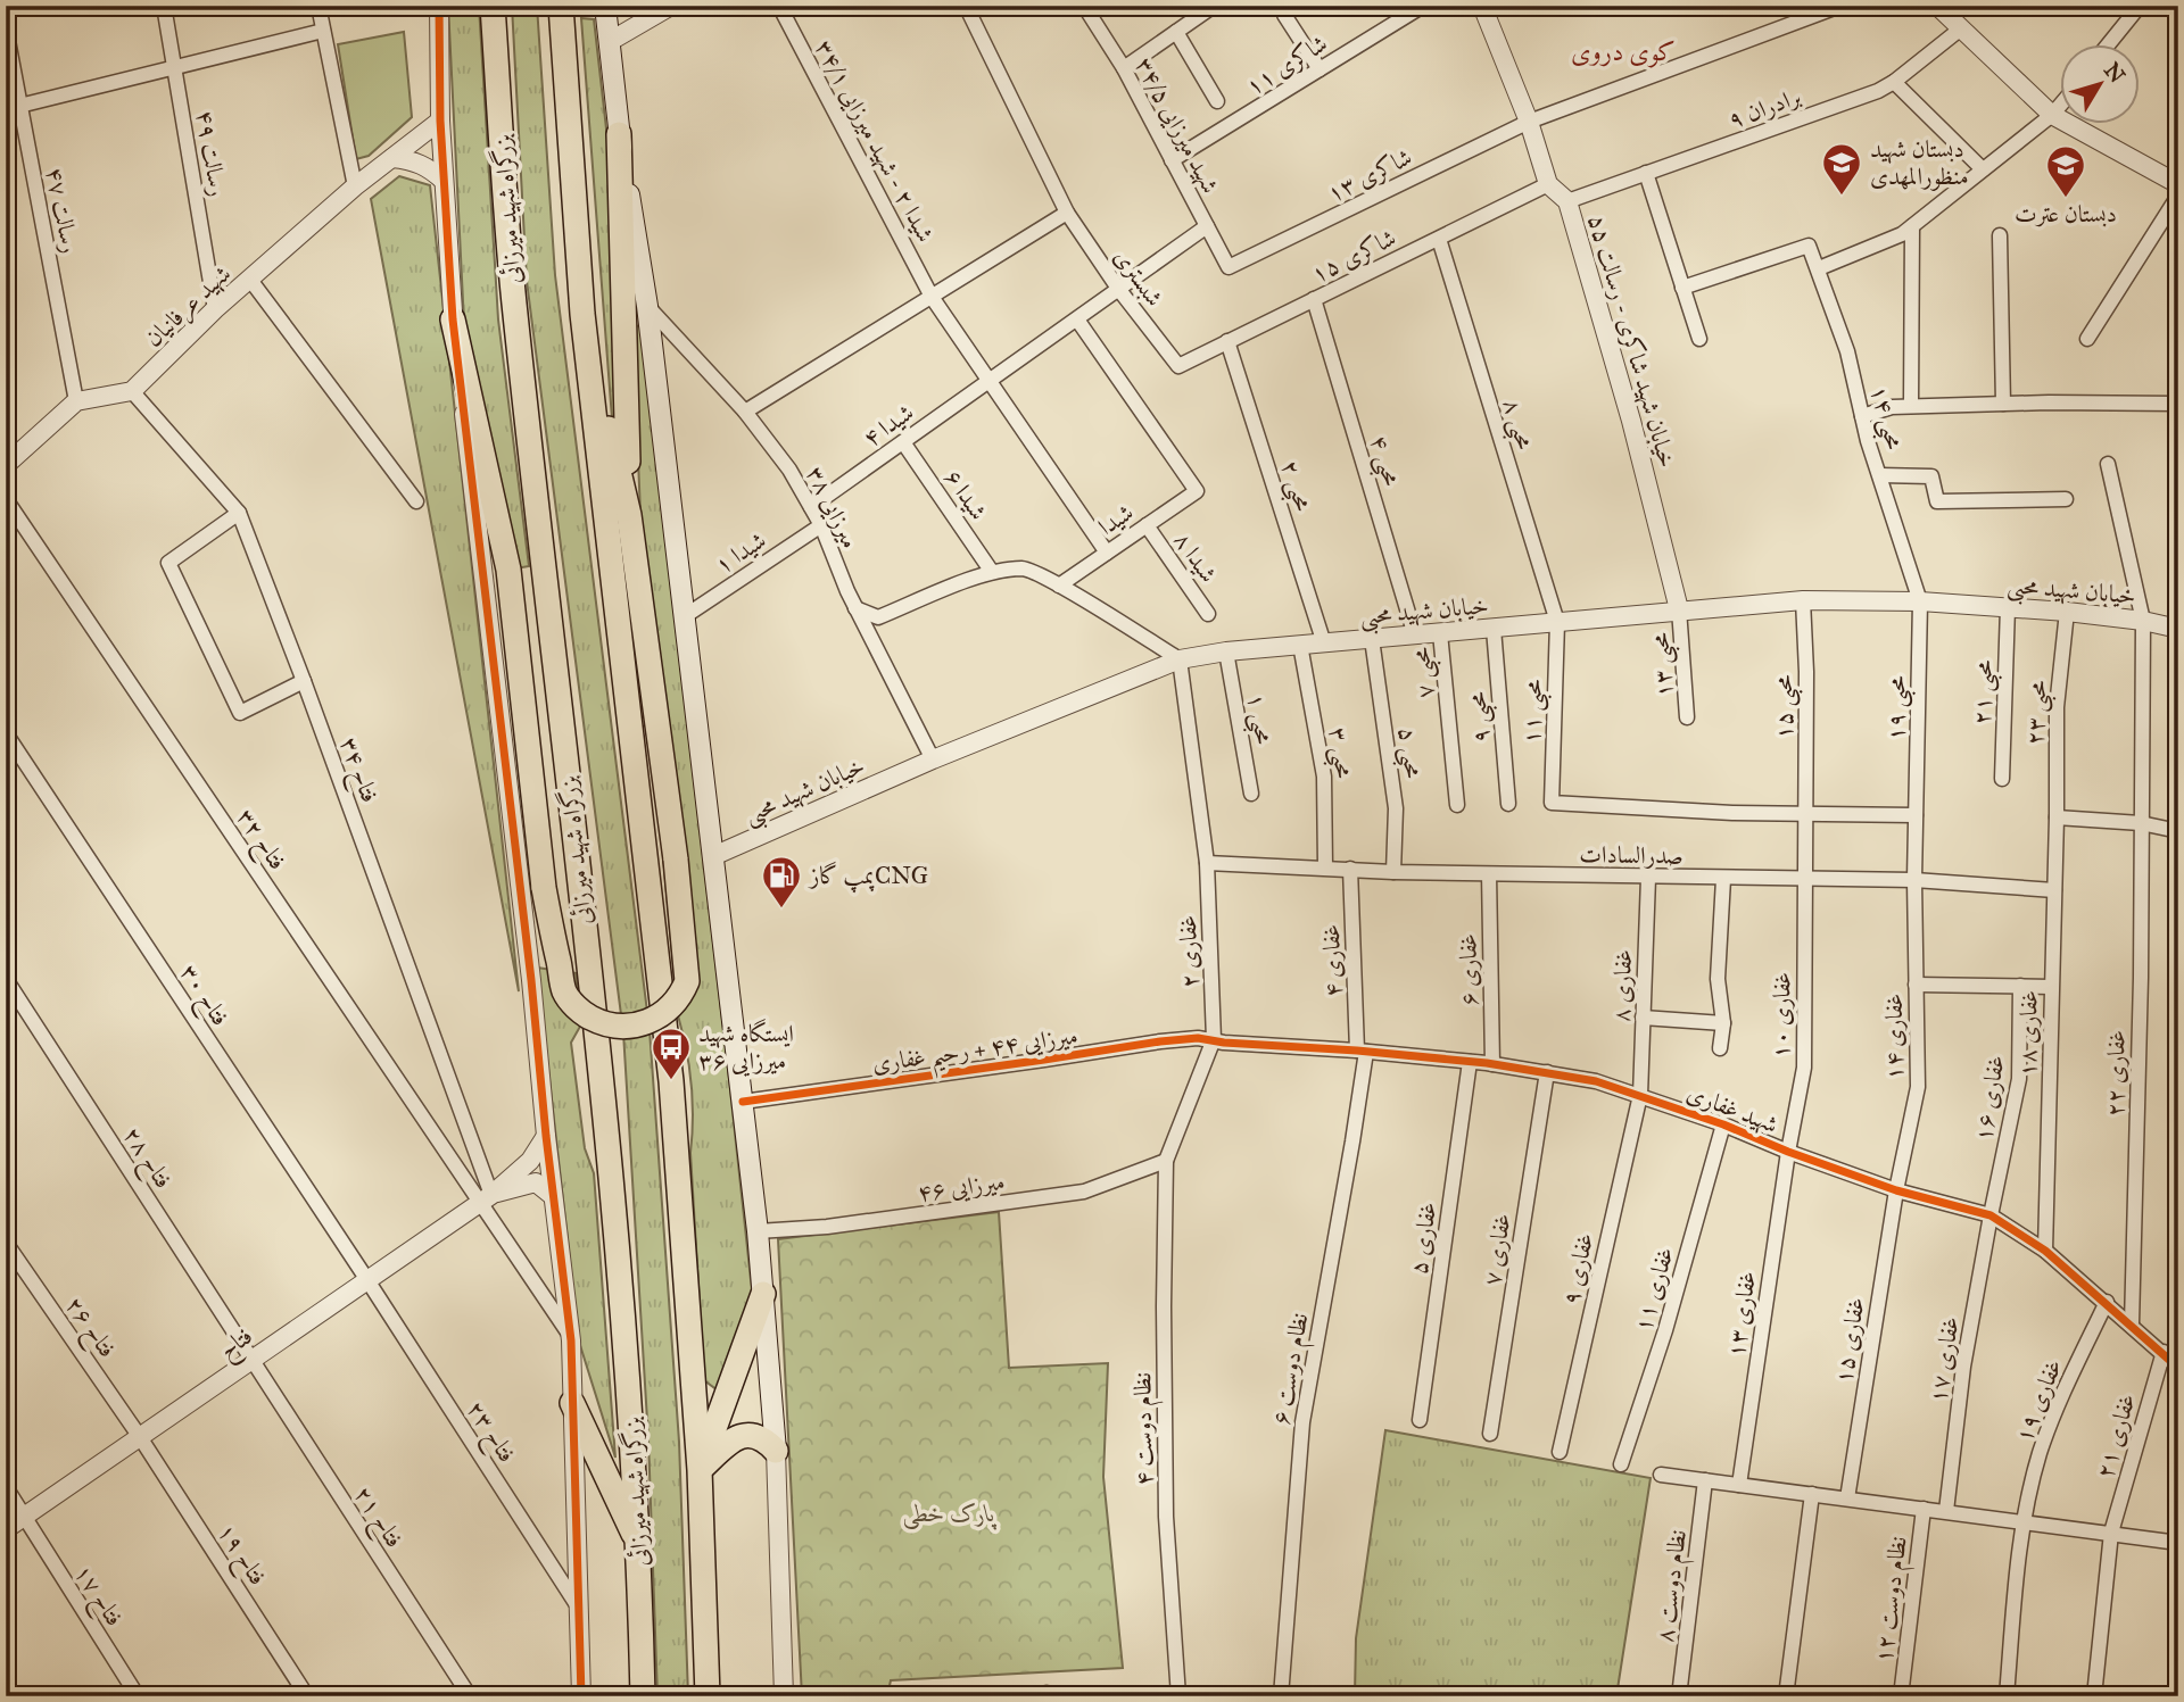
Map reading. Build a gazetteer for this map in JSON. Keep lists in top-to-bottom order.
{
  "streets": {
    "highway": ["بزرگراه شهید میرزائی"],
    "street": [
      "شاکری ۱۱",
      "برادران ۹",
      "شهید میرزایی ۳۴/۵",
      "شیدا ۲ - شهید میرزایی ۳۴/۱",
      "رسالت ۴۹",
      "شاکری ۱۳",
      "رسالت ۴۷",
      "شاکری ۱۵",
      "شبستری",
      "شهید عرفانیان",
      "خیابان شهید شاکری - رسالت ۵۵",
      "محبی ۱۴",
      "محبی ۸",
      "شیدا ۴",
      "محبی ۴",
      "محبی ۲",
      "شیدا ۶",
      "میرزایی ۳۸",
      "شیدا",
      "شیدا ۱",
      "شیدا ۸",
      "خیابان شهید محبی",
      "محبی ۱۳",
      "محبی ۷",
      "محبی ۲۱",
      "محبی ۱۵",
      "محبی ۱۹",
      "محبی ۱۱",
      "محبی ۲۳",
      "محبی ۹",
      "محبی ۱",
      "محبی ۳",
      "محبی ۵",
      "فتاح ۳۴",
      "فتاح ۳۲",
      "صدرالسادات",
      "غفاری ۲",
      "غفاری ۴",
      "غفاری ۶",
      "غفاری ۸",
      "فتاح ۳۰",
      "غفاری ۱۰",
      "غفاری ۱۸",
      "غفاری ۱۴",
      "میرزایی ۴۴ + رحیم غفاری",
      "غفاری ۲۲",
      "غفاری ۱۶",
      "شهید غفاری",
      "فتاح ۲۸",
      "میرزایی ۴۶",
      "غفاری ۵",
      "غفاری ۷",
      "غفاری ۹",
      "غفاری ۱۱",
      "غفاری ۱۳",
      "فتاح ۲۶",
      "غفاری ۱۵",
      "فتاح",
      "غفاری ۱۷",
      "نظام دوست ۶",
      "غفاری ۱۹",
      "نظام دوست ۴",
      "فتاح ۲۳",
      "غفاری ۲۱",
      "فتاح ۲۱",
      "فتاح ۱۹",
      "نظام دوست ۸",
      "فتاح ۱۷",
      "نظام دوست ۱۲"
    ]
  },
  "crossings": [
    ["شاکری ۱۱", "شهید میرزایی ۳۴/۵"],
    ["برادران ۹", "خیابان شهید شاکری - رسالت ۵۵"],
    ["شهید میرزایی ۳۴/۵", "شاکری ۱۳"],
    ["شهید میرزایی ۳۴/۵", "شیدا ۴"],
    ["رسالت ۴۹", "شهید عرفانیان"],
    ["شاکری ۱۳", "خیابان شهید شاکری - رسالت ۵۵"],
    ["شاکری ۱۵", "شبستری"],
    ["شاکری ۱۵", "خیابان شهید شاکری - رسالت ۵۵"],
    ["شاکری ۱۵", "محبی ۸"],
    ["شاکری ۱۵", "محبی ۴"],
    ["شاکری ۱۵", "محبی ۲"],
    ["شبستری", "شیدا ۴"],
    ["شهید عرفانیان", "فتاح ۳۴"],
    ["خیابان شهید شاکری - رسالت ۵۵", "خیابان شهید محبی"],
    ["خیابان شهید شاکری - رسالت ۵۵", "محبی ۱۳"],
    ["محبی ۱۴", "خیابان شهید محبی"],
    ["محبی ۱۴", "محبی ۱۹"],
    ["محبی ۸", "خیابان شهید محبی"],
    ["محبی ۸", "محبی ۱۱"],
    ["شیدا ۴", "شیدا ۶"],
    ["شیدا ۴", "میرزایی ۳۸"],
    ["شیدا ۴", "شیدا"],
    ["محبی ۴", "خیابان شهید محبی"],
    ["محبی ۲", "خیابان شهید محبی"],
    ["میرزایی ۳۸", "شیدا ۱"],
    ["میرزایی ۳۸", "خیابان شهید محبی"],
    ["شیدا", "شیدا ۸"],
    ["خیابان شهید محبی", "محبی ۱۳"],
    ["خیابان شهید محبی", "محبی ۷"],
    ["خیابان شهید محبی", "محبی ۲۱"],
    ["خیابان شهید محبی", "محبی ۱۵"],
    ["خیابان شهید محبی", "محبی ۱۹"],
    ["خیابان شهید محبی", "محبی ۱۱"],
    ["خیابان شهید محبی", "محبی ۲۳"],
    ["خیابان شهید محبی", "محبی ۹"],
    ["خیابان شهید محبی", "محبی ۱"],
    ["خیابان شهید محبی", "محبی ۳"],
    ["خیابان شهید محبی", "محبی ۵"],
    ["خیابان شهید محبی", "غفاری ۲"],
    ["خیابان شهید محبی", "غفاری ۲۲"],
    ["محبی ۱۵", "محبی ۱۱"],
    ["محبی ۱۵", "صدرالسادات"],
    ["محبی ۱۵", "غفاری ۱۰"],
    ["محبی ۱۹", "صدرالسادات"],
    ["محبی ۱۹", "غفاری ۱۴"],
    ["محبی ۲۳", "غفاری ۱۸"],
    ["محبی ۳", "صدرالسادات"],
    ["محبی ۵", "صدرالسادات"],
    ["فتاح ۳۴", "فتاح ۳۲"],
    ["فتاح ۳۴", "فتاح"],
    ["فتاح ۳۲", "فتاح"],
    ["صدرالسادات", "غفاری ۲"],
    ["صدرالسادات", "غفاری ۴"],
    ["صدرالسادات", "غفاری ۶"],
    ["صدرالسادات", "غفاری ۸"],
    ["صدرالسادات", "غفاری ۱۰"],
    ["صدرالسادات", "غفاری ۱۸"],
    ["صدرالسادات", "غفاری ۱۴"],
    ["غفاری ۲", "میرزایی ۴۴ + رحیم غفاری"],
    ["غفاری ۲", "شهید غفاری"],
    ["غفاری ۴", "شهید غفاری"],
    ["غفاری ۴", "نظام دوست ۶"],
    ["غفاری ۶", "شهید غفاری"],
    ["غفاری ۸", "شهید غفاری"],
    ["غفاری ۸", "غفاری ۹"],
    ["فتاح ۳۰", "فتاح"],
    ["فتاح ۳۰", "فتاح ۲۳"],
    ["غفاری ۱۰", "شهید غفاری"],
    ["غفاری ۱۰", "غفاری ۱۳"],
    ["غفاری ۱۸", "شهید غفاری"],
    ["غفاری ۱۴", "شهید غفاری"],
    ["غفاری ۱۴", "غفاری ۱۵"],
    ["میرزایی ۴۴ + رحیم غفاری", "شهید غفاری"],
    ["غفاری ۲۲", "شهید غفاری"],
    ["غفاری ۱۶", "شهید غفاری"],
    ["غفاری ۱۶", "غفاری ۱۷"],
    ["شهید غفاری", "غفاری ۵"],
    ["شهید غفاری", "غفاری ۷"],
    ["شهید غفاری", "غفاری ۹"],
    ["شهید غفاری", "غفاری ۱۱"],
    ["شهید غفاری", "غفاری ۱۳"],
    ["شهید غفاری", "غفاری ۱۵"],
    ["شهید غفاری", "غفاری ۱۷"],
    ["شهید غفاری", "نظام دوست ۶"],
    ["شهید غفاری", "غفاری ۱۹"],
    ["شهید غفاری", "غفاری ۲۱"],
    ["فتاح ۲۸", "فتاح"],
    ["فتاح ۲۸", "فتاح ۲۱"],
    ["میرزایی ۴۶", "نظام دوست ۴"],
    ["فتاح ۲۶", "فتاح"],
    ["فتاح ۲۶", "فتاح ۱۹"],
    ["فتاح", "فتاح ۲۳"],
    ["فتاح", "فتاح ۲۱"],
    ["فتاح", "فتاح ۱۹"],
    ["فتاح", "فتاح ۱۷"]
  ],
  "districts": ["کوی دروی"],
  "parks": ["پارک خطی"],
  "places": {
    "school or university": ["دبستان شهید منظورالمهدی", "دبستان عترت"],
    "fuel station": ["پمپ گازCNG"],
    "bus stop": ["ایستگاه شهید میرزایی ۳۶"]
  },
  "north": "top right"
}
